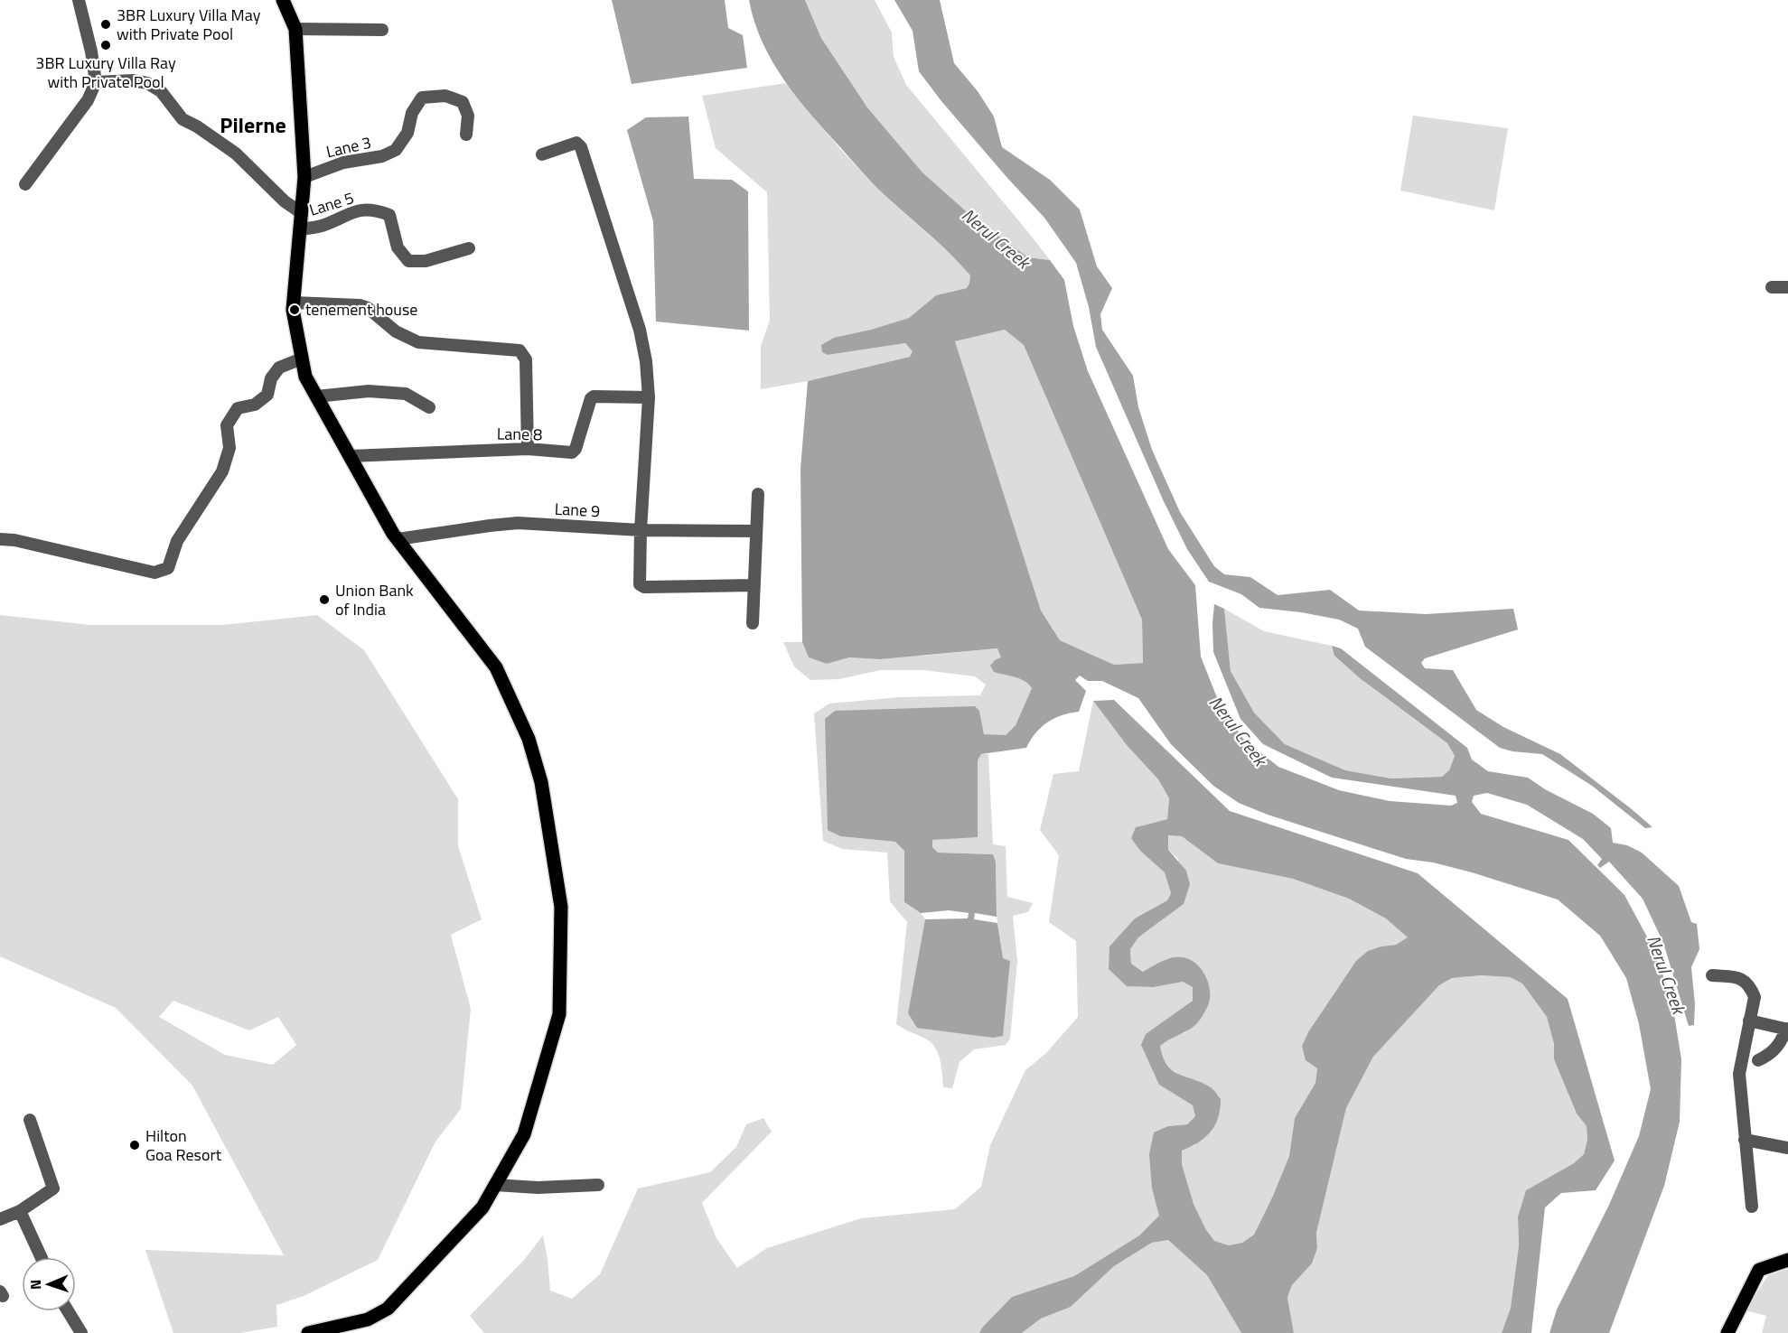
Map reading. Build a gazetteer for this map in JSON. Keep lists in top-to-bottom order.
{
  "streets": {
    "street": [
      "Lane 3",
      "Lane 5",
      "Lane 8",
      "Lane 9"
    ]
  },
  "districts": ["Pilerne"],
  "water": ["Nerul Creek"],
  "places": [
    "3BR Luxury Villa May with Private Pool",
    "3BR Luxury Villa Ray with Private Pool",
    "tenement house",
    "Union Bank of India",
    "Hilton Goa Resort"
  ],
  "north": "left"
}
